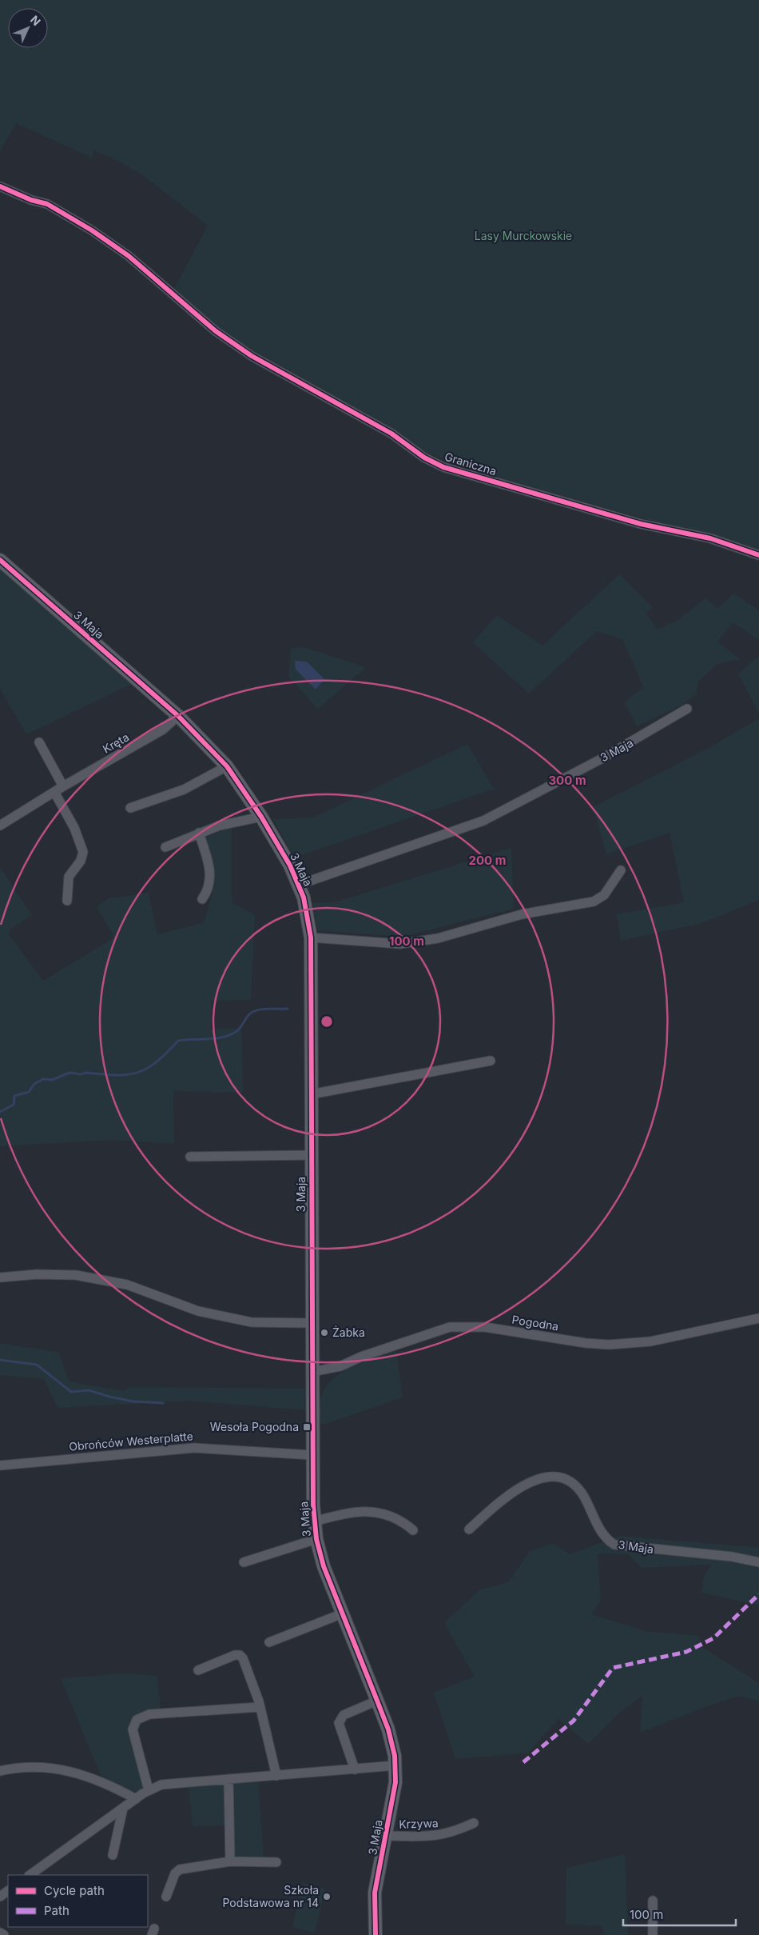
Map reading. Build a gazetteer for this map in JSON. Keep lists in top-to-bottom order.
{
  "streets": {
    "street": [
      "Graniczna",
      "3 Maja",
      "Kręta",
      "Pogodna",
      "Obrońców Westerplatte",
      "Krzywa"
    ]
  },
  "crossings": [
    ["3 Maja", "Kręta"],
    ["3 Maja", "Pogodna"],
    ["3 Maja", "Obrońców Westerplatte"],
    ["3 Maja", "Krzywa"]
  ],
  "parks": ["Lasy Murckowskie"],
  "places": {
    "other": ["Żabka", "Szkoła Podstawowa nr 14"],
    "transit": ["Wesoła Pogodna"]
  },
  "legend": ["Cycle path", "Path"],
  "scale_bar": "100 m",
  "north": "top right",
  "rings": ["300 m", "200 m", "100 m"]
}
